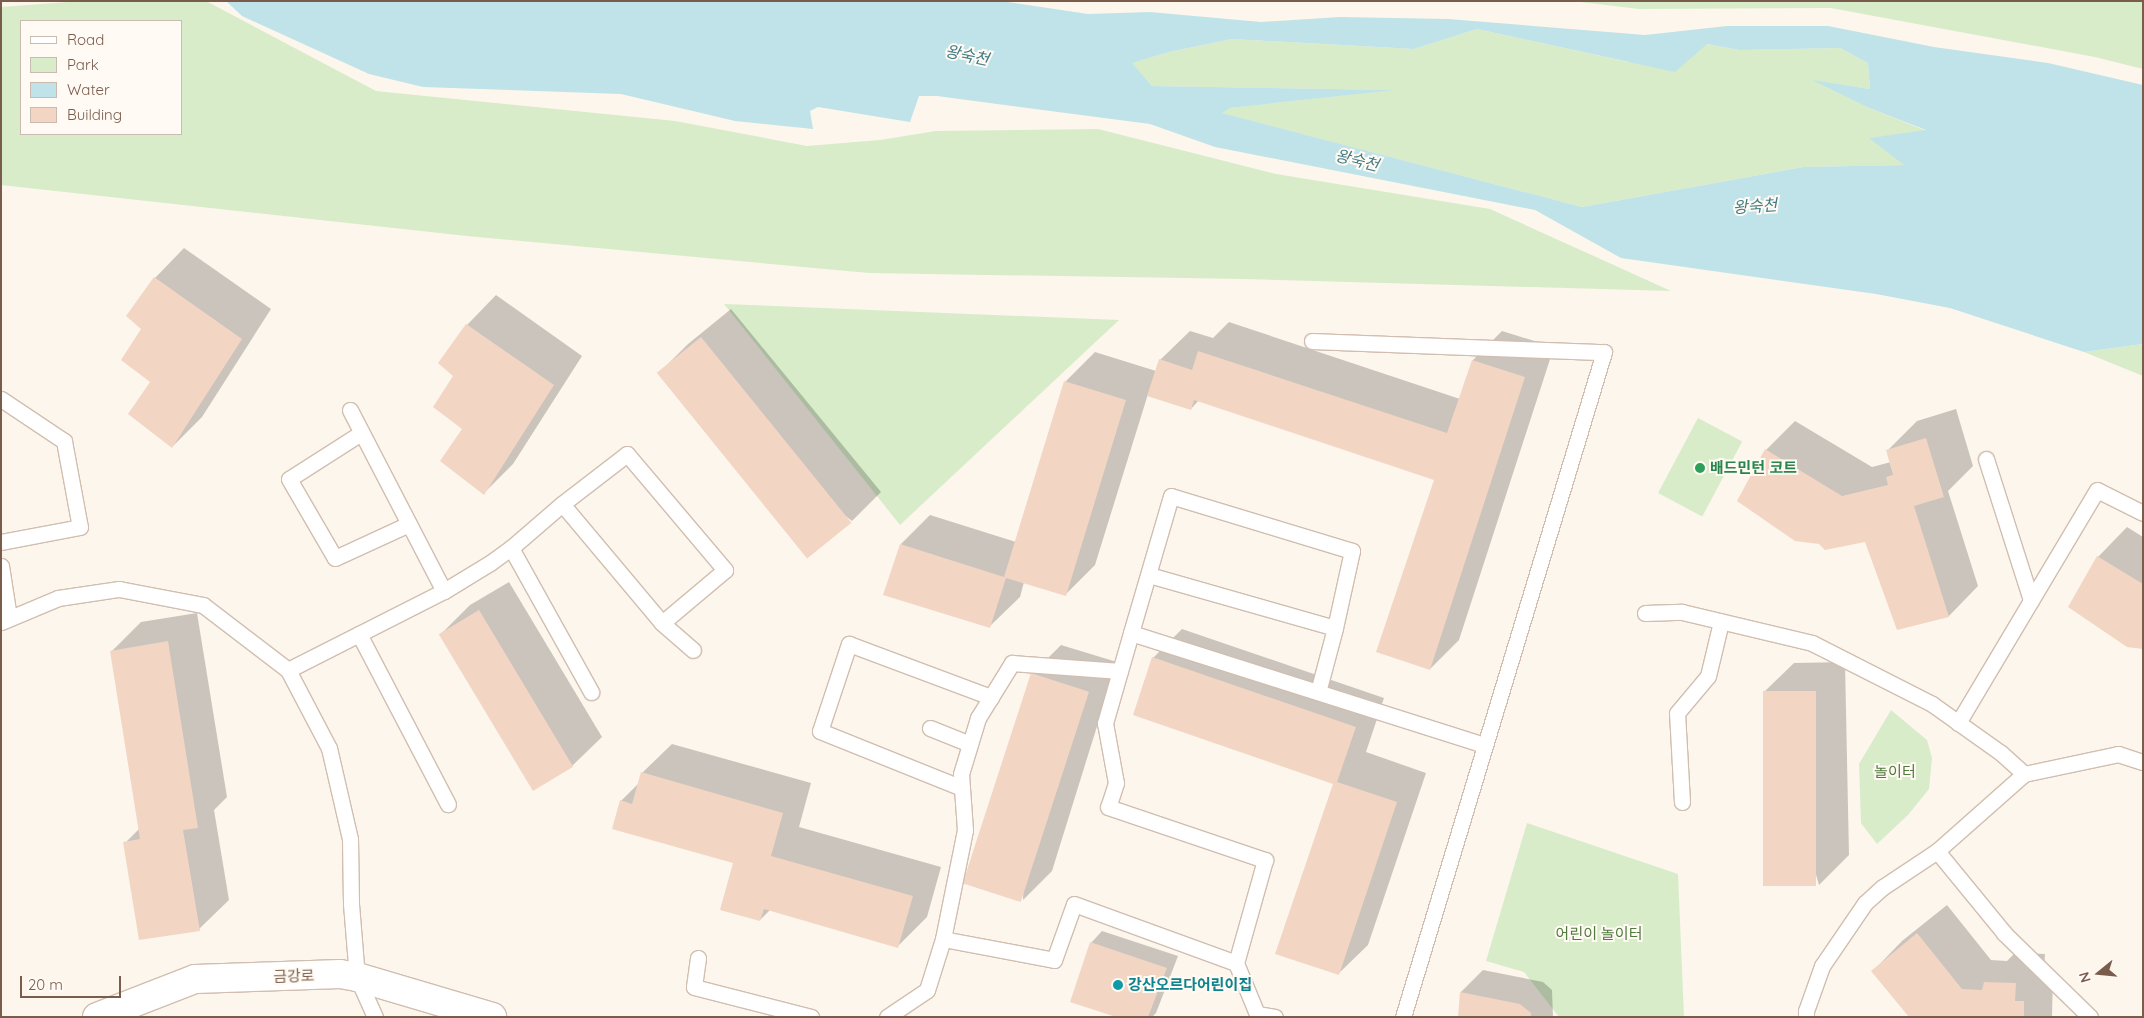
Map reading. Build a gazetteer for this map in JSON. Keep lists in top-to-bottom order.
{
  "streets": {
    "street": ["금강로"]
  },
  "water": ["왕숙천"],
  "parks": ["놀이터", "어린이 놀이터"],
  "places": ["배드민턴 코트", "강산오르다어린이집"],
  "legend": [
    "Road",
    "Park",
    "Water",
    "Building"
  ],
  "scale_bar": "20 m",
  "north": "left"
}
